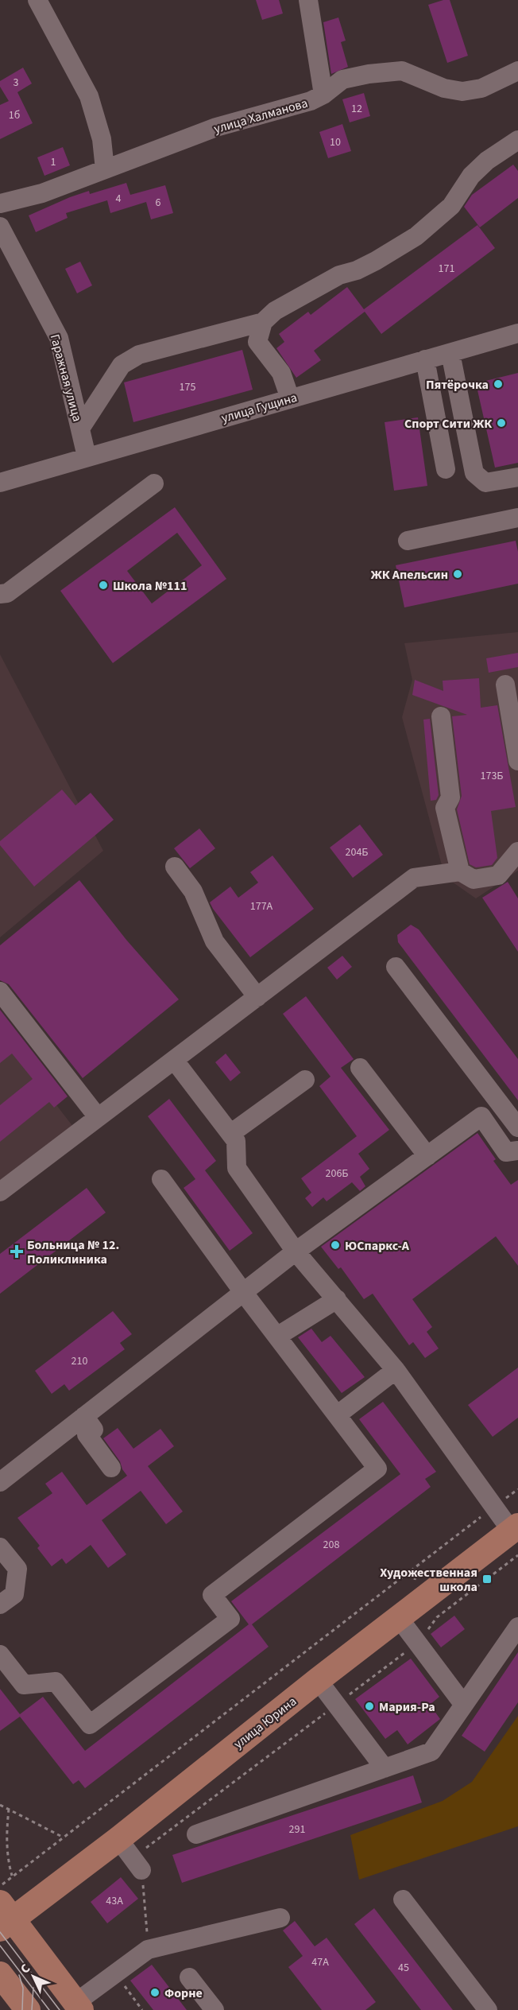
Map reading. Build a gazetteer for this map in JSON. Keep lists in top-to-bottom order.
{
  "streets": {
    "main road": ["улица Юрина"],
    "street": ["улица Халманова", "Гаражная улица", "улица Гущина"]
  },
  "crossings": [
    ["Гаражная улица", "улица Гущина"]
  ],
  "places": {
    "other": [
      "Пятёрочка",
      "Спорт Сити ЖК",
      "ЖК Апельсин",
      "Школа №111",
      "ЮСпаркс-А",
      "Мария-Ра",
      "Форне"
    ],
    "health": ["Больница № 12. Поликлиника"],
    "transit": ["Художественная школа"]
  },
  "house_numbers": [
    "3",
    "12",
    "1б",
    "10",
    "1",
    "4",
    "6",
    "171",
    "175",
    "173Б",
    "204Б",
    "177А",
    "206Б",
    "210",
    "208",
    "291",
    "43А",
    "47А",
    "45"
  ],
  "north": "top left"
}
